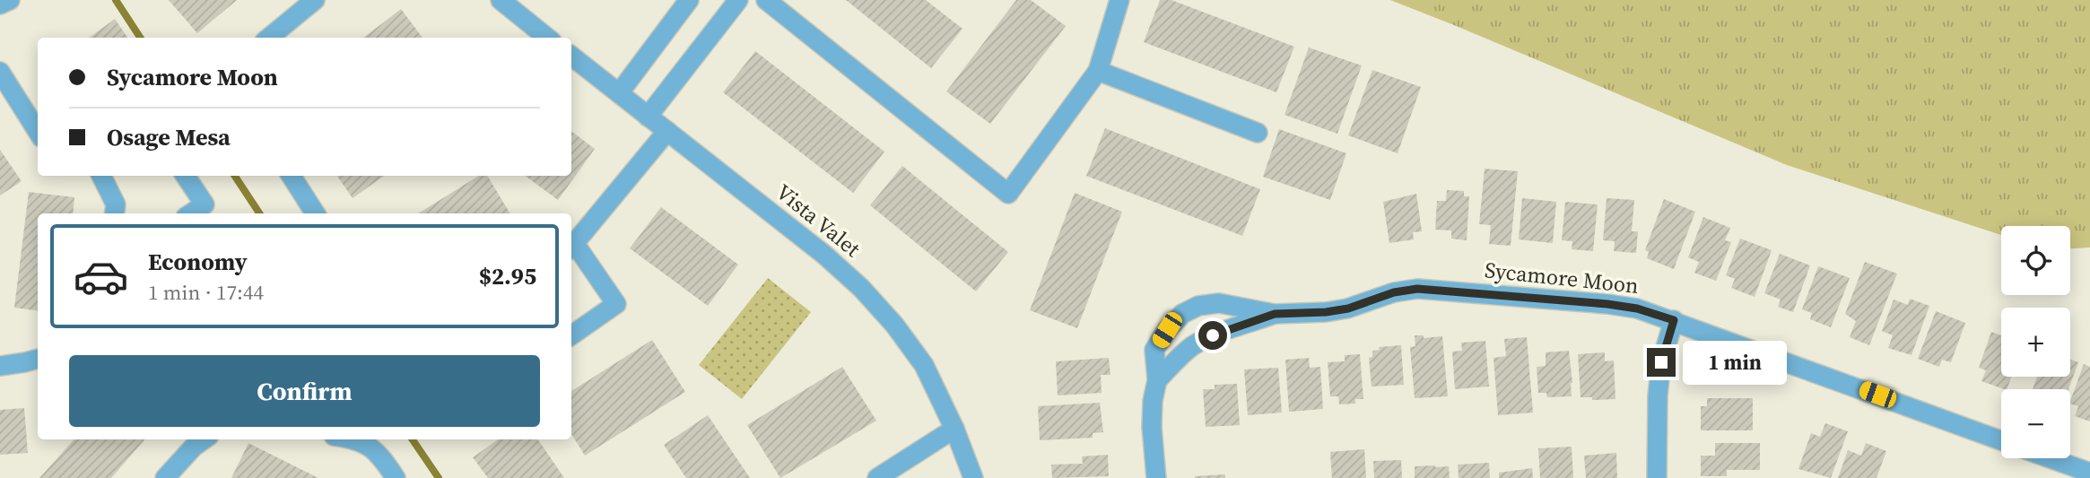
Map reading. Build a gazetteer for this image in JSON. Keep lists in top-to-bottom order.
{
  "streets": {
    "street": ["Vista Valet", "Sycamore Moon"]
  },
  "page": {
    "banner": ["Sycamore Moon", "Osage Mesa"],
    "list": [
      {
        "name": "Economy",
        "note": "1 min · 17:44",
        "value": "$2.95"
      }
    ],
    "map_buttons": ["+", "−"],
    "bubble": "1 min",
    "buttons": "Confirm"
  }
}
